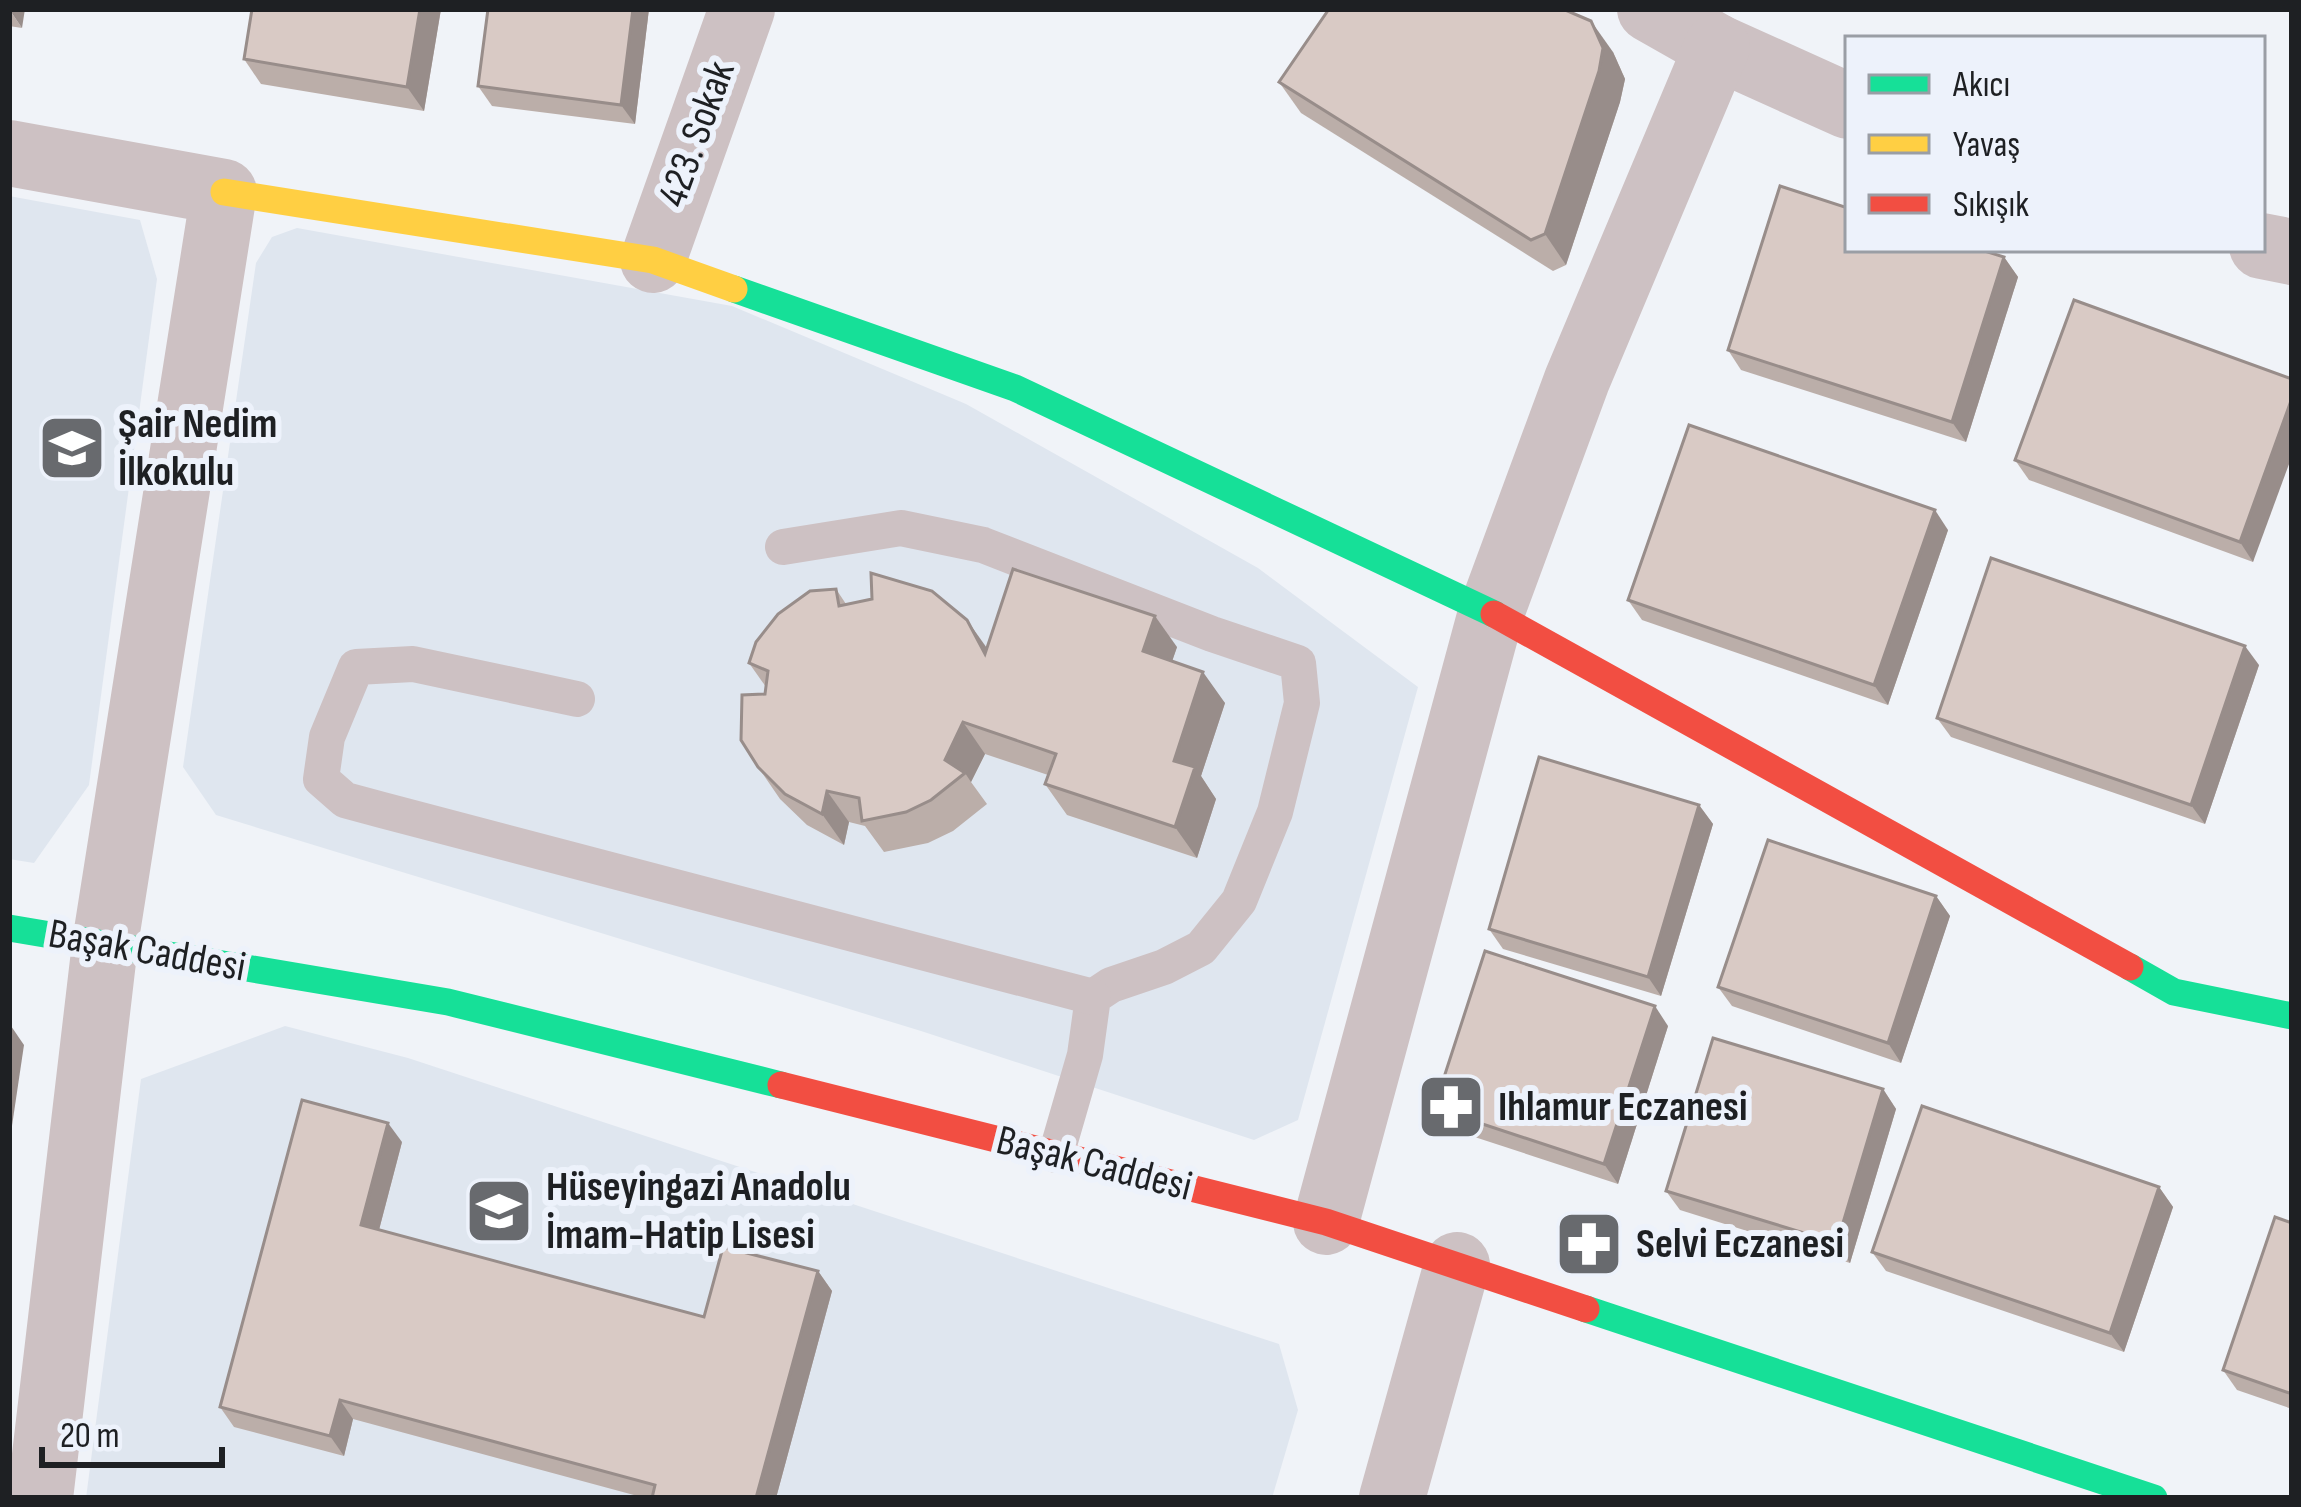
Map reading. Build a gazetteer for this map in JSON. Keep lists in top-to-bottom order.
{
  "streets": {
    "street": ["423. Sokak", "Başak Caddesi"]
  },
  "places": {
    "school or university": ["Şair Nedim İlkokulu", "Hüseyingazi Anadolu İmam-Hatip Lisesi"],
    "pharmacy": ["Ihlamur Eczanesi", "Selvi Eczanesi"]
  },
  "legend": ["Akıcı", "Yavaş", "Sıkışık"],
  "scale_bar": "20 m"
}
